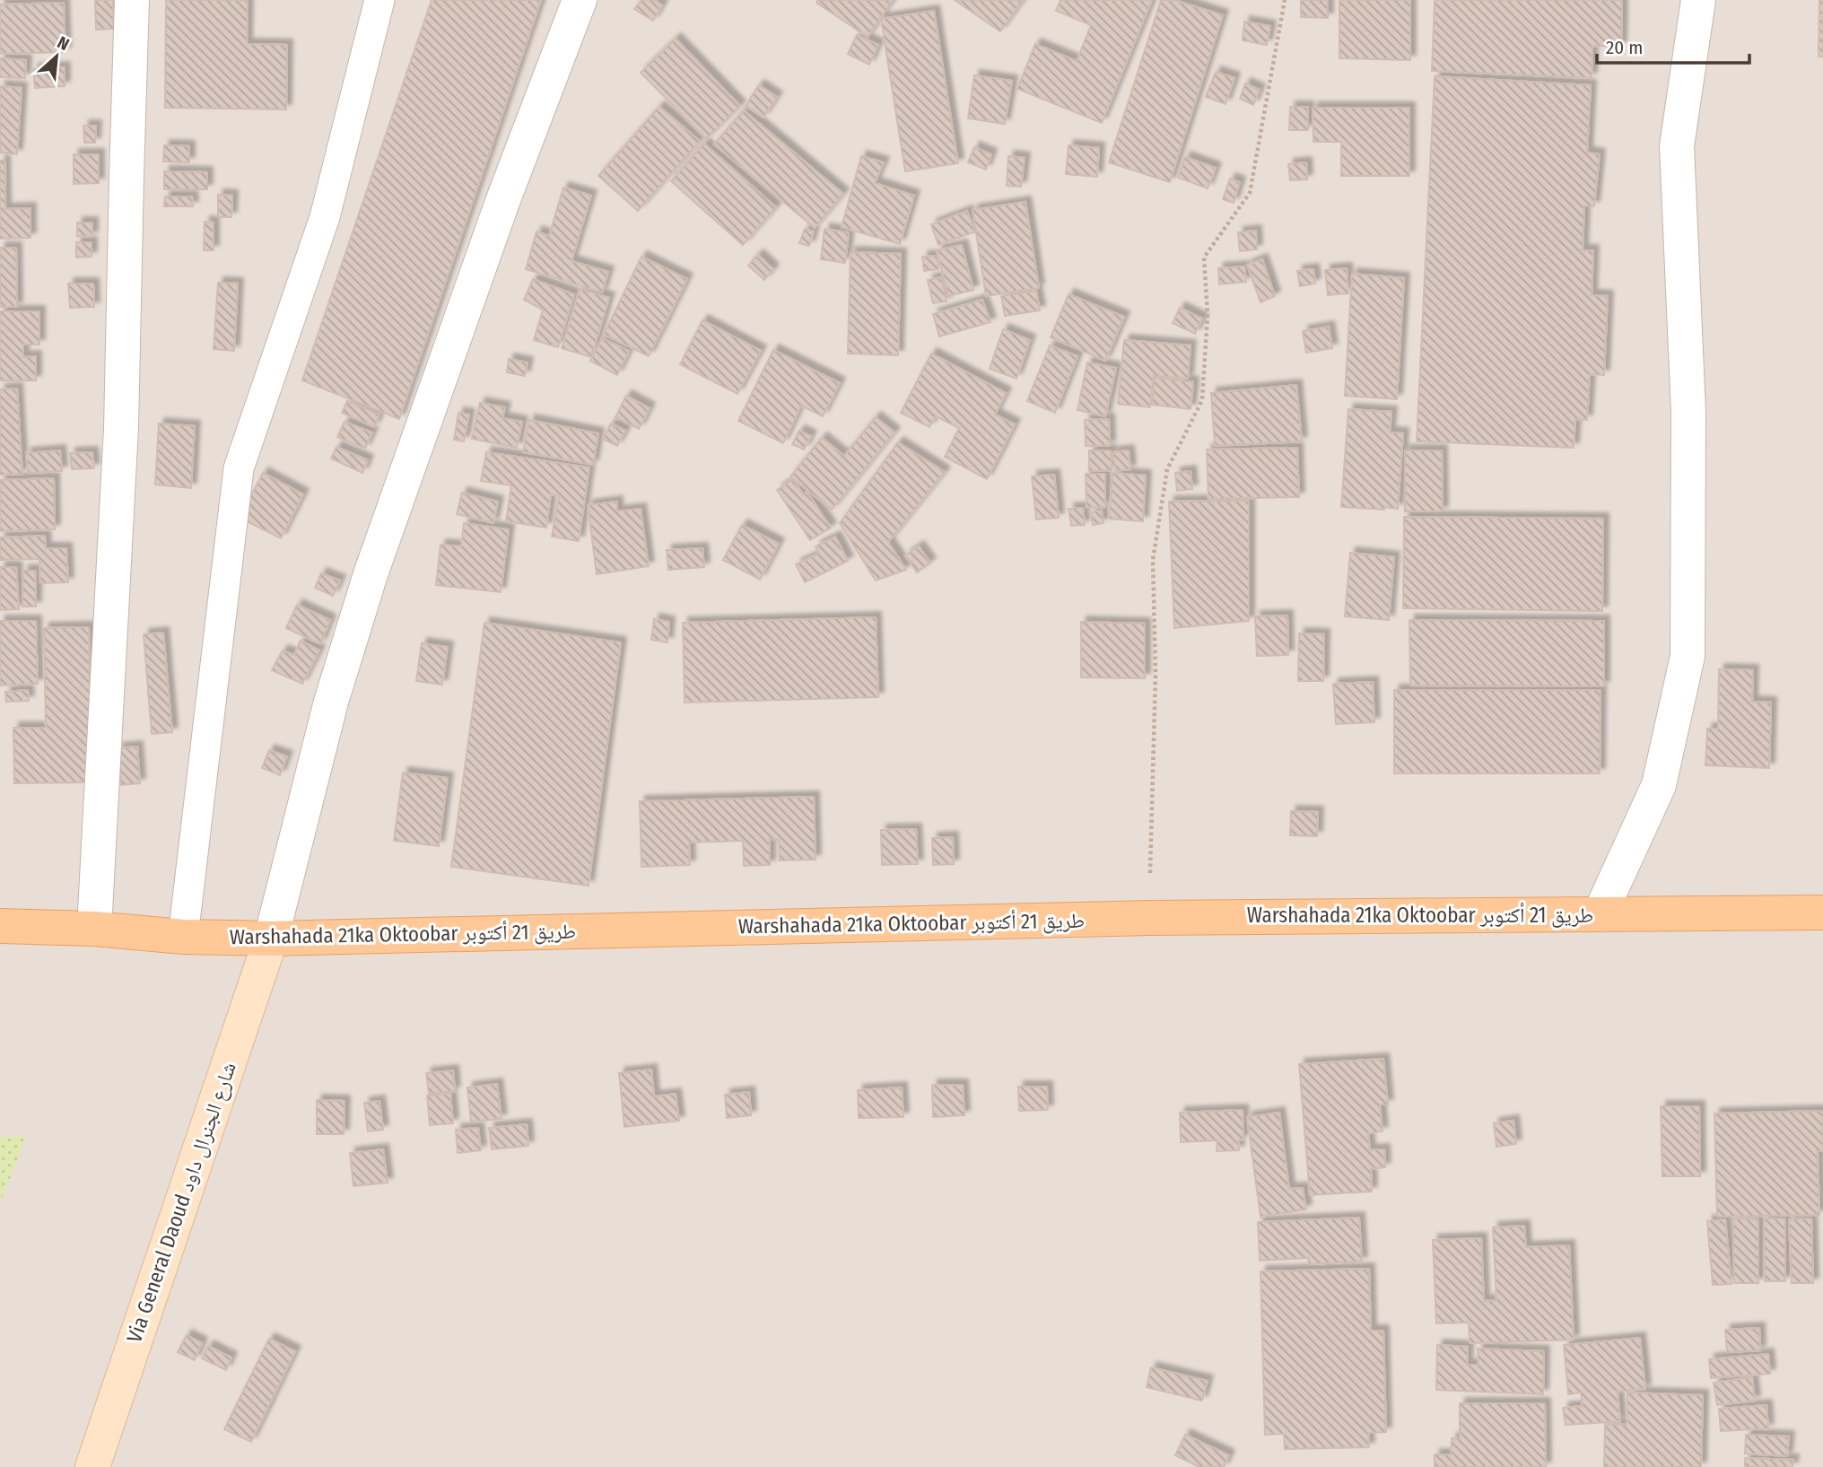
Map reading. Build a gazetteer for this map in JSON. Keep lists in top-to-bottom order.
{
  "streets": {
    "main road": ["Warshahada 21ka Oktoobar طريق 21 أكتوبر", "Via General Daoud شارع الجنرال داود"]
  },
  "crossings": [
    ["Warshahada 21ka Oktoobar طريق 21 أكتوبر", "Via General Daoud شارع الجنرال داود"]
  ],
  "scale_bar": "20 m",
  "north": "top right"
}
